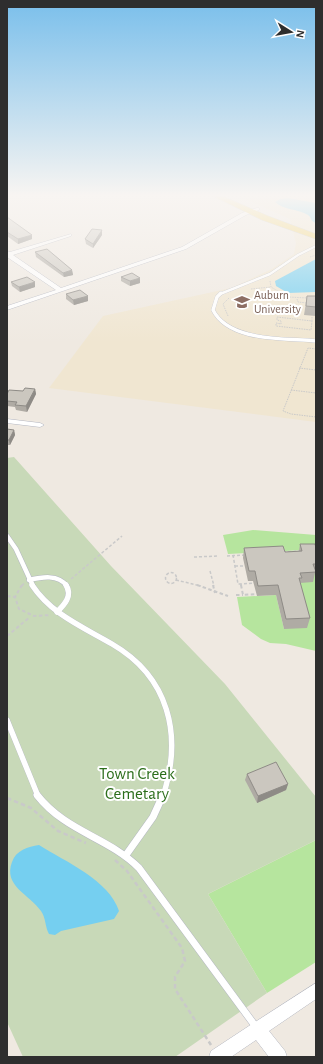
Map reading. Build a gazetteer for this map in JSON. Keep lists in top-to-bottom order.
{
  "parks": ["Town Creek Cemetary"],
  "places": {
    "school or university": ["Auburn University"]
  },
  "north": "right"
}
